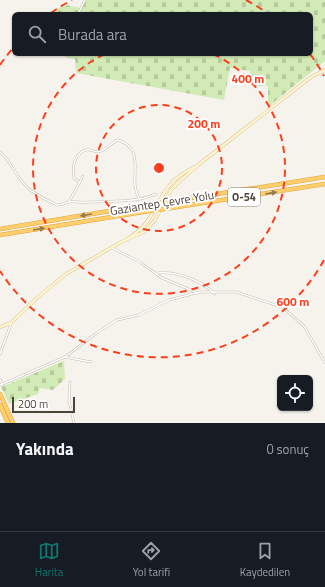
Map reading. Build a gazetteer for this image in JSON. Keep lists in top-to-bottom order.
{
  "streets": {
    "highway": ["O-54", "Gaziantep Çevre Yolu"]
  },
  "scale_bar": "200 m",
  "page": {
    "search": "Burada ara",
    "scale": "200 m",
    "heading": ["Yakında", "0 sonuç"],
    "nav": ["Harita", "Yol tarifi", "Kaydedilen"]
  },
  "rings": ["400 m", "200 m", "600 m"]
}
